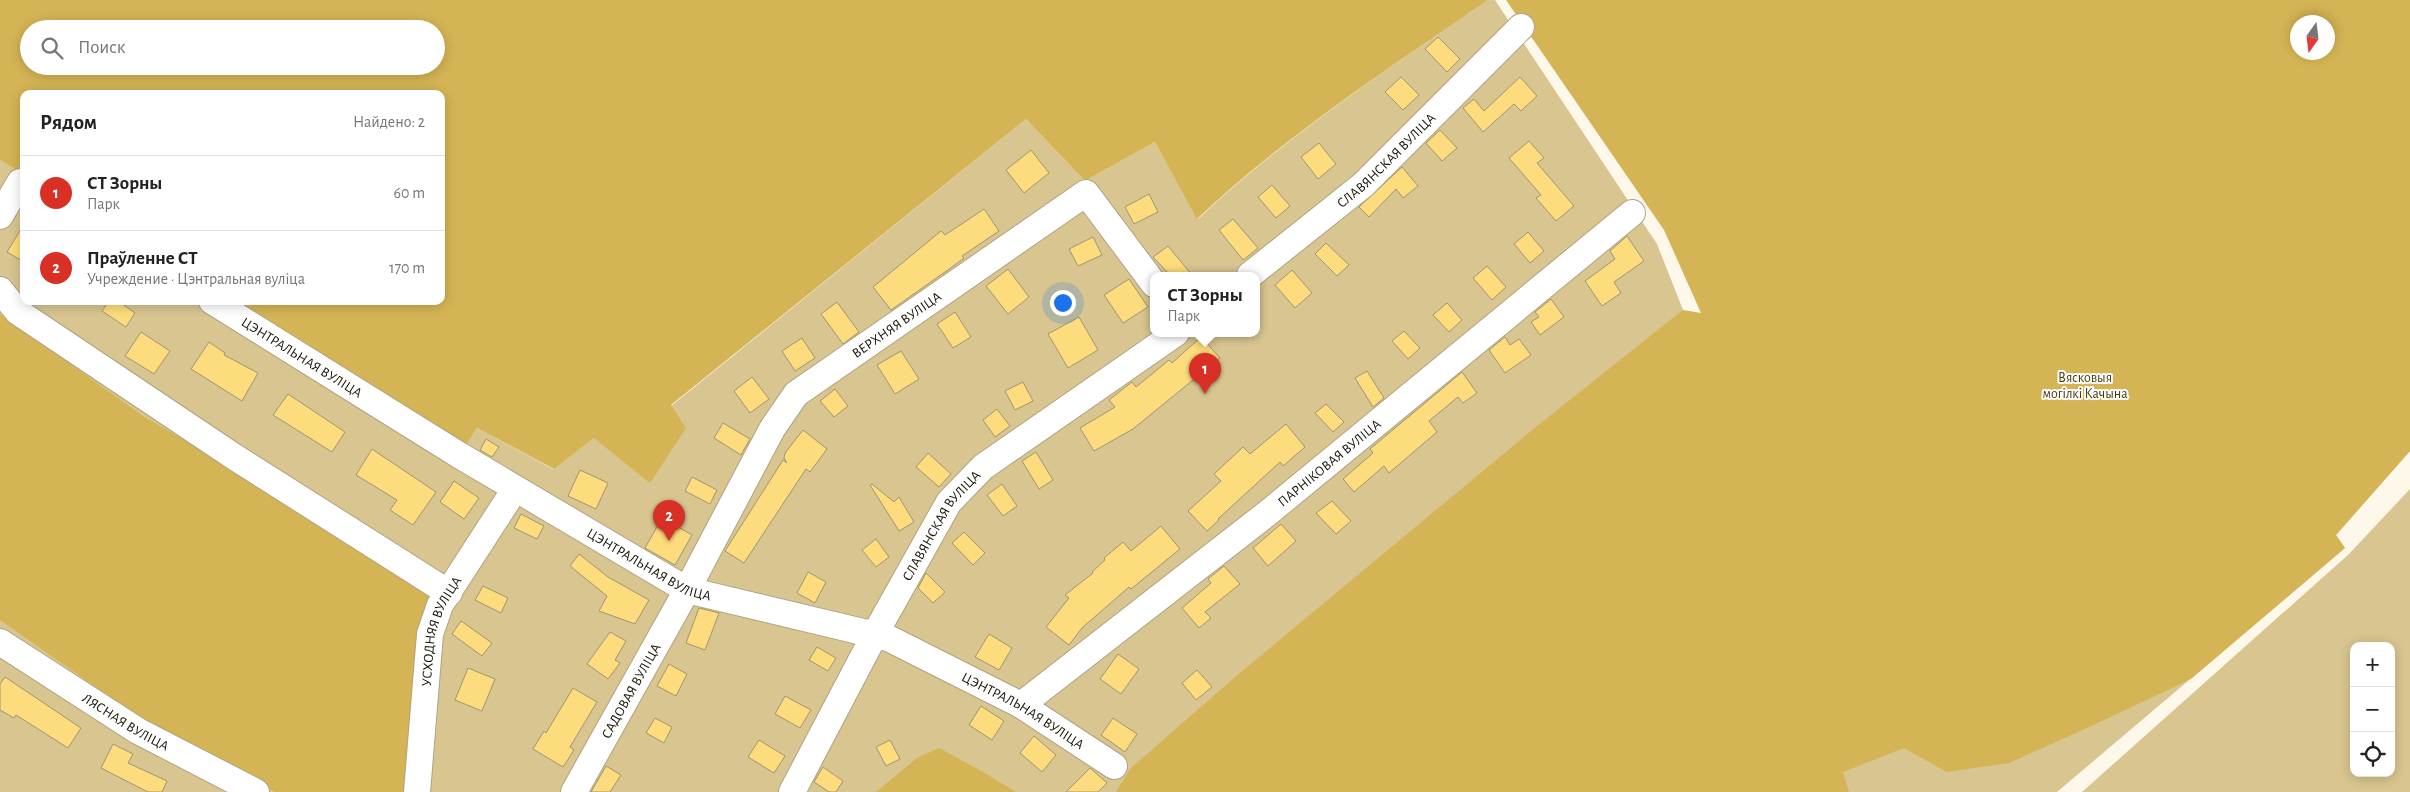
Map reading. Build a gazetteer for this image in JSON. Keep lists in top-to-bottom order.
{
  "streets": {
    "street": [
      "СЛАВЯНСКАЯ ВУЛІЦА",
      "ВЕРХНЯЯ ВУЛІЦА",
      "ЦЭНТРАЛЬНАЯ ВУЛІЦА",
      "ПАРНІКОВАЯ ВУЛІЦА",
      "УСХОДНЯЯ ВУЛІЦА",
      "САДОВАЯ ВУЛІЦА",
      "ЛЯСНАЯ ВУЛІЦА"
    ]
  },
  "crossings": [
    ["СЛАВЯНСКАЯ ВУЛІЦА", "ЦЭНТРАЛЬНАЯ ВУЛІЦА"],
    ["ВЕРХНЯЯ ВУЛІЦА", "ЦЭНТРАЛЬНАЯ ВУЛІЦА"],
    ["ВЕРХНЯЯ ВУЛІЦА", "САДОВАЯ ВУЛІЦА"],
    ["ЦЭНТРАЛЬНАЯ ВУЛІЦА", "ПАРНІКОВАЯ ВУЛІЦА"],
    ["ЦЭНТРАЛЬНАЯ ВУЛІЦА", "УСХОДНЯЯ ВУЛІЦА"],
    ["ЦЭНТРАЛЬНАЯ ВУЛІЦА", "САДОВАЯ ВУЛІЦА"]
  ],
  "parks": ["Вясковыя могілкі Качына"],
  "north": "bottom",
  "page": {
    "search": "Поиск",
    "heading": ["Рядом", "Найдено: 2"],
    "list": [
      {
        "mark": "1",
        "name": "СТ Зорны",
        "note": "Парк",
        "value": "60 m"
      },
      {
        "mark": "2",
        "name": "Праўленне СТ",
        "note": "Учреждение · Цэнтральная вуліца",
        "value": "170 m"
      }
    ],
    "popup": ["СТ Зорны", "Парк"],
    "pins": ["1", "2"],
    "map_buttons": ["+", "−"]
  }
}
